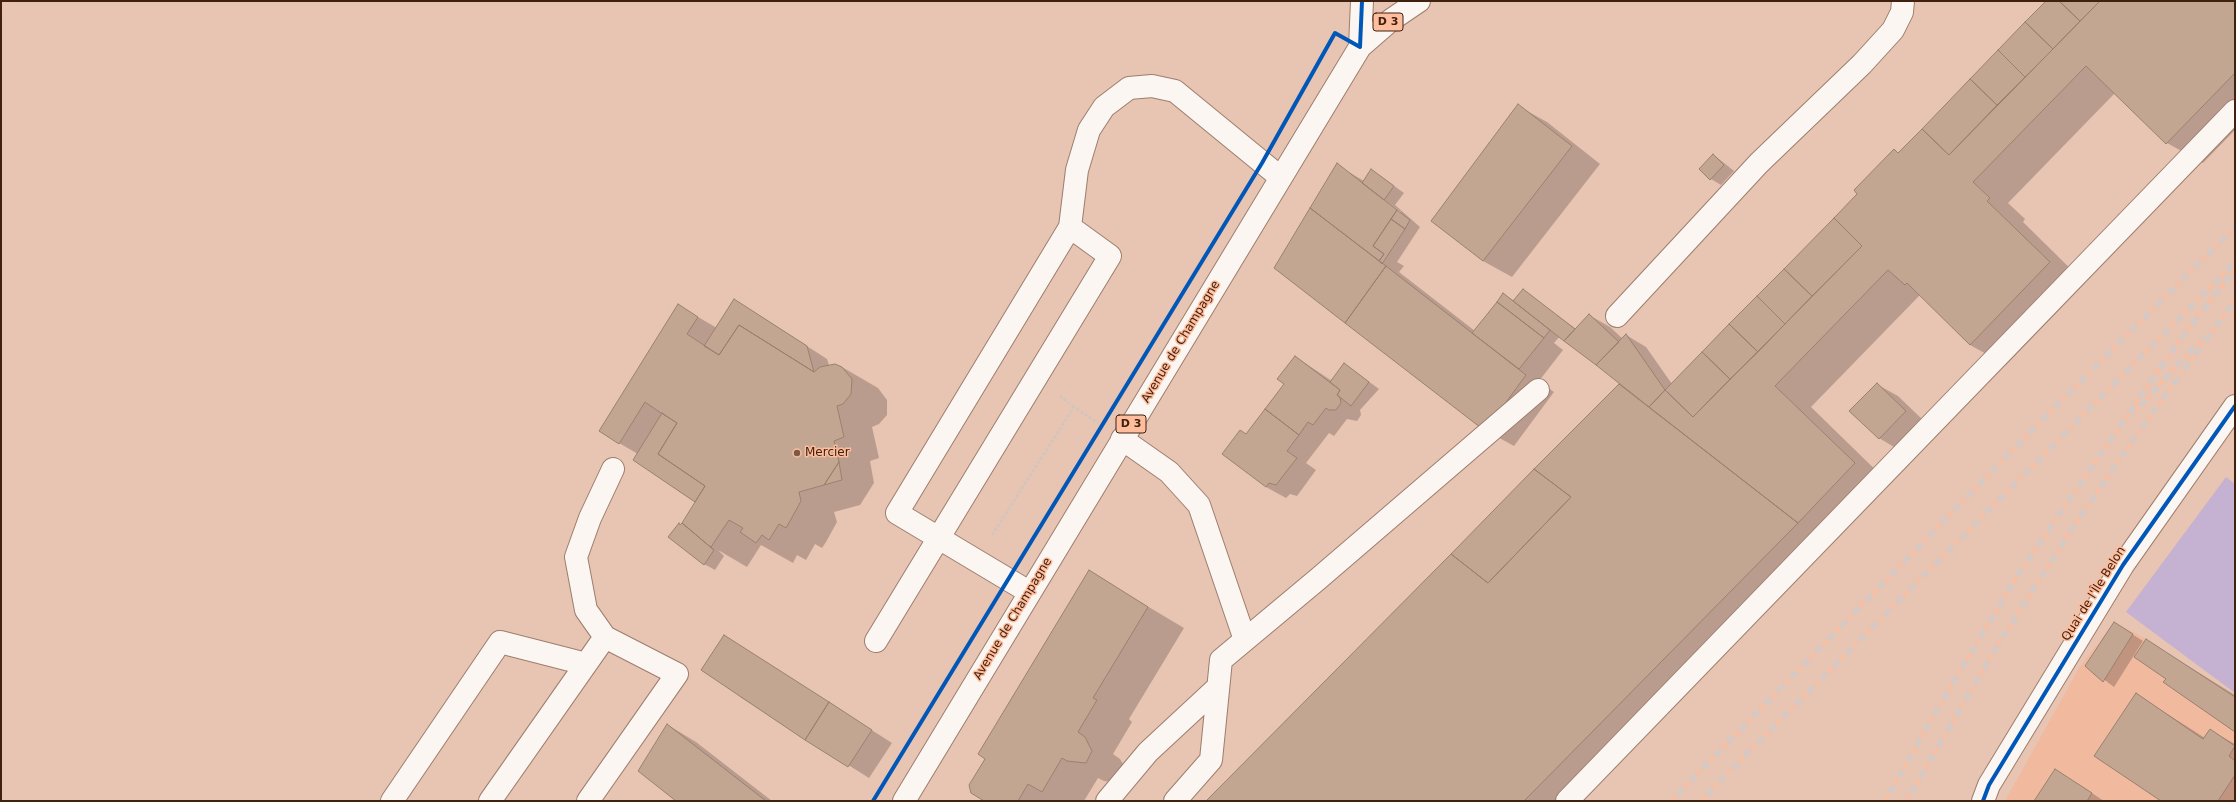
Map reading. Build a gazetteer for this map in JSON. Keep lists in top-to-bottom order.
{
  "streets": {
    "main road": ["D 3", "Avenue de Champagne", "Quai de l'Île Belon"]
  },
  "places": ["Mercier"]
}
